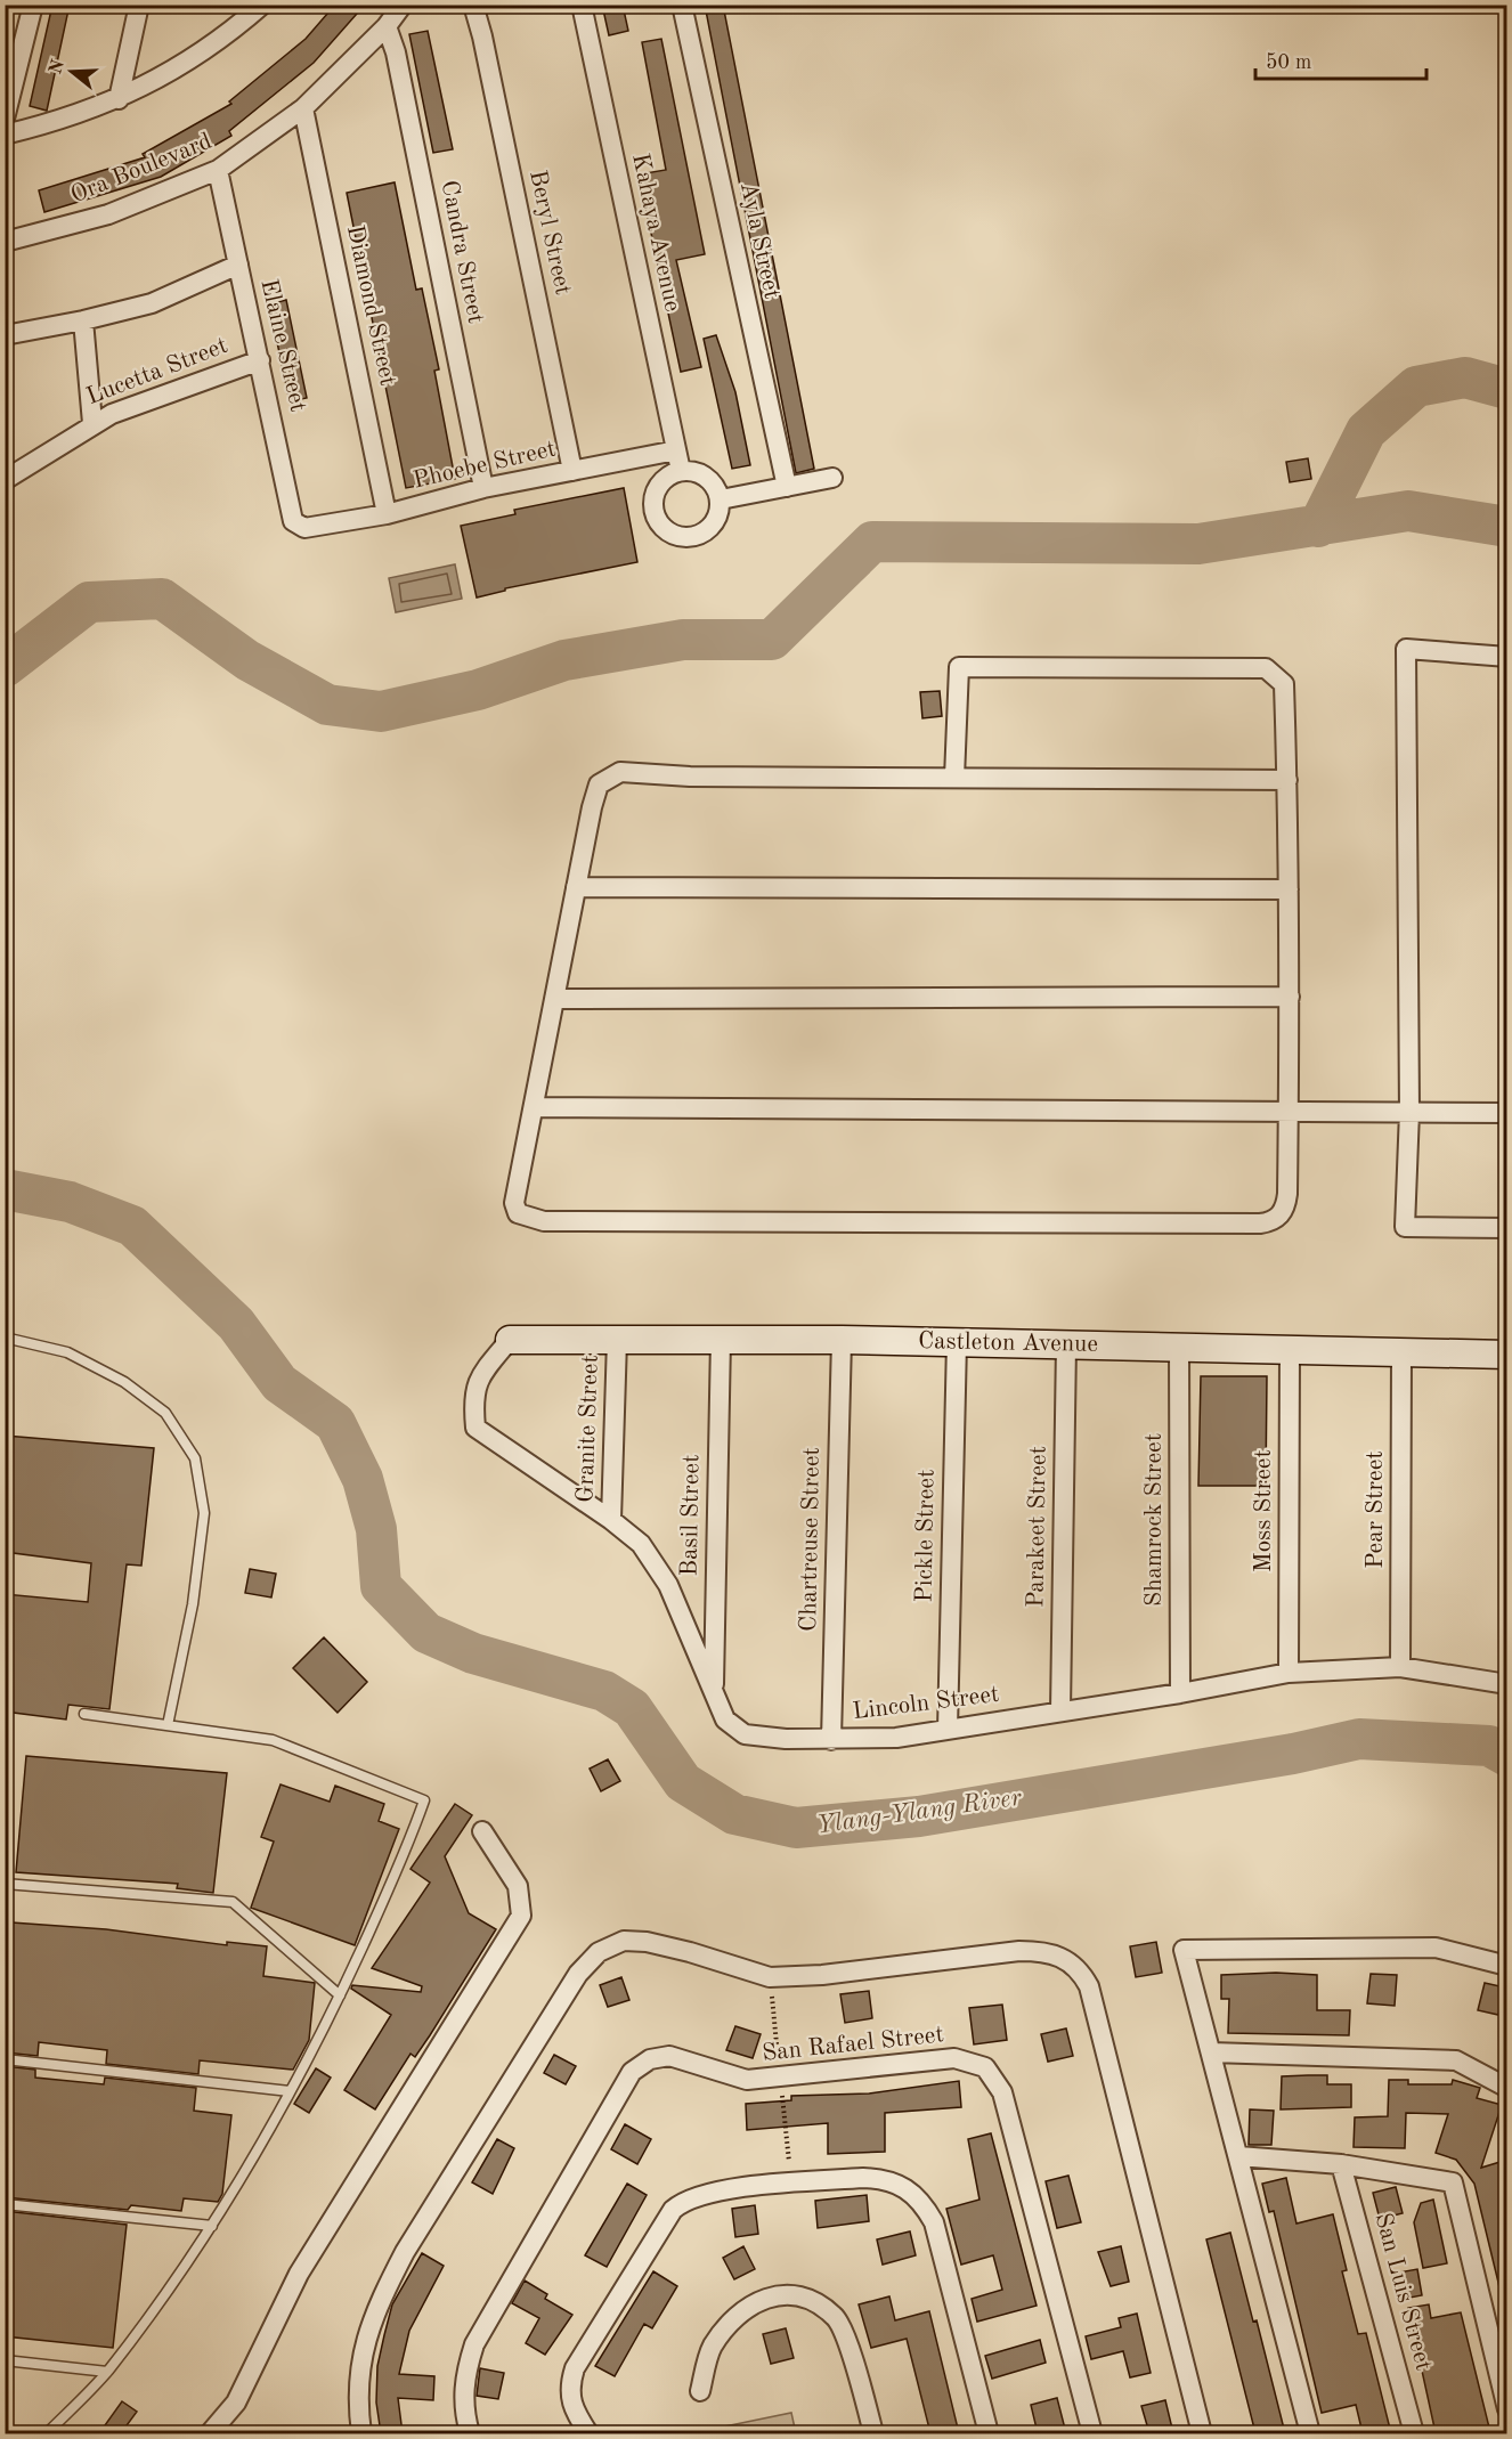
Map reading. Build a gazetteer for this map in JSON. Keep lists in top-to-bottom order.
{
  "streets": {
    "street": [
      "Ora Boulevard",
      "Beryl Street",
      "Kahaya Avenue",
      "Ayla Street",
      "Candra Street",
      "Diamond Street",
      "Elaine Street",
      "Lucetta Street",
      "Phoebe Street",
      "Castleton Avenue",
      "Granite Street",
      "Pear Street",
      "Moss Street",
      "Basil Street",
      "Shamrock Street",
      "Parakeet Street",
      "Pickle Street",
      "Chartreuse Street",
      "Lincoln Street",
      "San Rafael Street",
      "San Luis Street"
    ]
  },
  "crossings": [
    ["Ora Boulevard", "Candra Street"],
    ["Ora Boulevard", "Diamond Street"],
    ["Ora Boulevard", "Elaine Street"],
    ["Beryl Street", "Phoebe Street"],
    ["Kahaya Avenue", "Phoebe Street"],
    ["Candra Street", "Phoebe Street"],
    ["Diamond Street", "Phoebe Street"],
    ["Elaine Street", "Lucetta Street"],
    ["Elaine Street", "Phoebe Street"],
    ["Castleton Avenue", "Granite Street"],
    ["Castleton Avenue", "Pear Street"],
    ["Castleton Avenue", "Moss Street"],
    ["Castleton Avenue", "Basil Street"],
    ["Castleton Avenue", "Shamrock Street"],
    ["Castleton Avenue", "Parakeet Street"],
    ["Castleton Avenue", "Pickle Street"],
    ["Castleton Avenue", "Chartreuse Street"],
    ["Castleton Avenue", "Lincoln Street"],
    ["Granite Street", "Lincoln Street"],
    ["Pear Street", "Lincoln Street"],
    ["Moss Street", "Lincoln Street"],
    ["Basil Street", "Lincoln Street"],
    ["Shamrock Street", "Lincoln Street"],
    ["Parakeet Street", "Lincoln Street"],
    ["Pickle Street", "Lincoln Street"],
    ["Chartreuse Street", "Lincoln Street"]
  ],
  "water": ["Ylang-Ylang River"],
  "scale_bar": "50 m",
  "north": "left"
}
